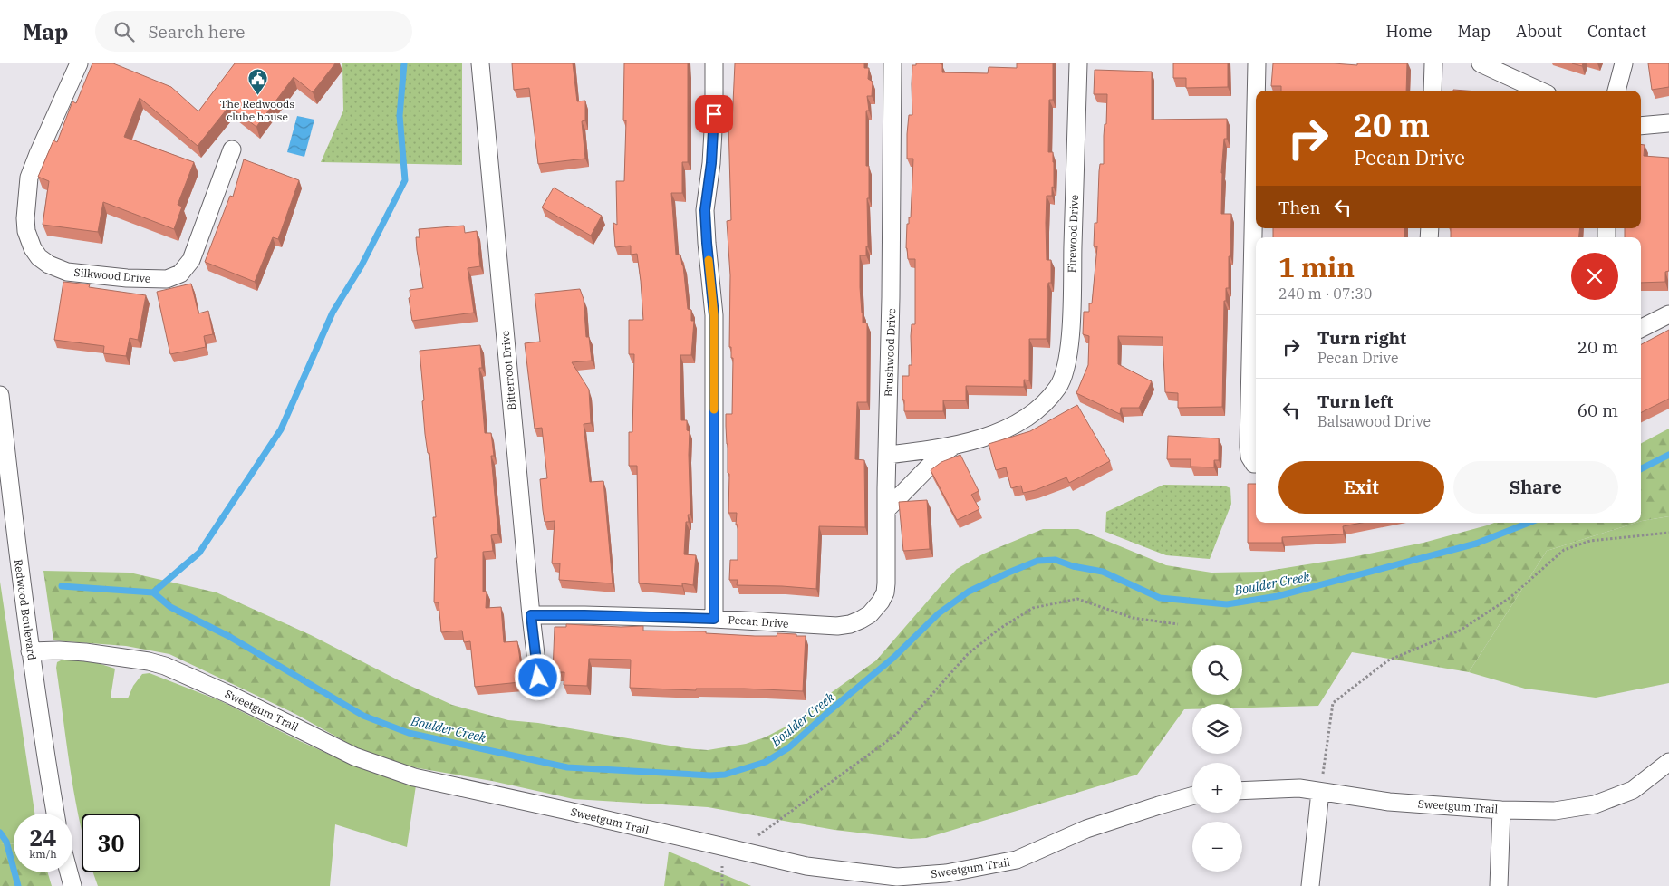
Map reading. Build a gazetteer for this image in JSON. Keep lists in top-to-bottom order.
{
  "streets": {
    "street": [
      "Firewood Drive",
      "Silkwood Drive",
      "Brushwood Drive",
      "Bitterroot Drive",
      "Redwood Boulevard",
      "Pecan Drive",
      "Sweetgum Trail"
    ]
  },
  "crossings": [
    ["Brushwood Drive", "Pecan Drive"],
    ["Bitterroot Drive", "Pecan Drive"],
    ["Redwood Boulevard", "Sweetgum Trail"]
  ],
  "water": ["Boulder Creek"],
  "places": {
    "public building": ["The Redwoods clube house"]
  },
  "page": {
    "header": "Map",
    "search": "Search here",
    "nav": [
      "Home",
      "Map",
      "About",
      "Contact"
    ],
    "turn": ["20 m", "Pecan Drive"],
    "then": "Then",
    "heading": ["1 min", "240 m · 07:30"],
    "list": [
      {
        "name": "Turn right",
        "note": "Pecan Drive",
        "value": "20 m"
      },
      {
        "name": "Turn left",
        "note": "Balsawood Drive",
        "value": "60 m"
      }
    ],
    "buttons": ["Exit", "Share"],
    "map_buttons": ["+", "−"],
    "speed": "24 km/h",
    "limit": "30"
  }
}
